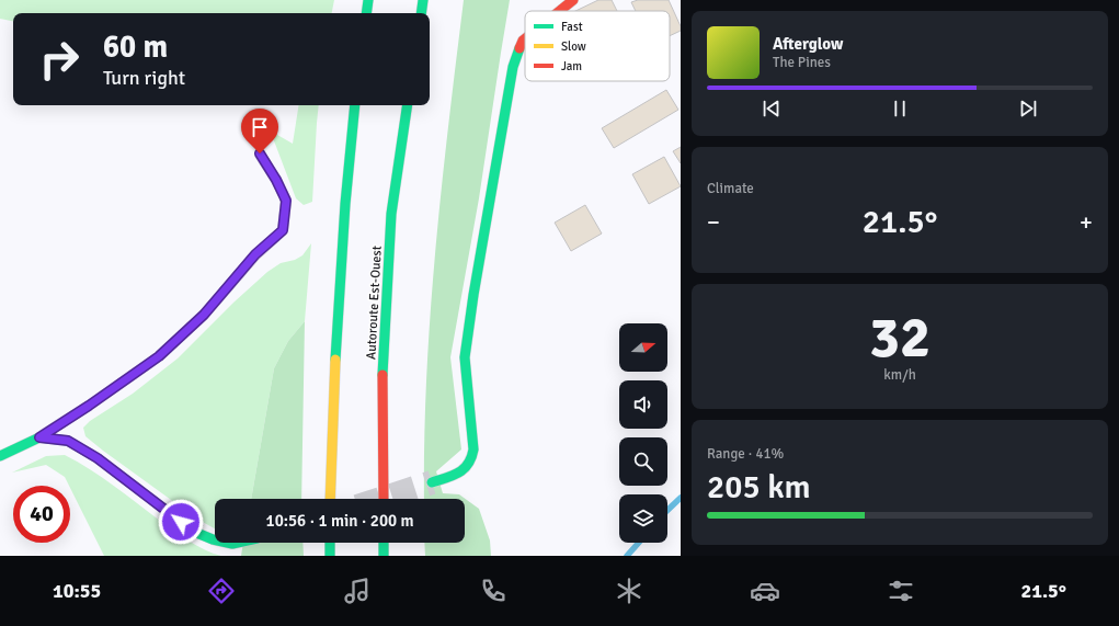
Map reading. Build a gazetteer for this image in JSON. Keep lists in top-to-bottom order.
{
  "streets": {
    "main road": ["Autoroute Est-Ouest"]
  },
  "legend": ["Fast", "Slow", "Jam"],
  "north": "right",
  "page": {
    "turn": ["60 m", "Turn right"],
    "song": ["Afterglow", "The Pines"],
    "tile": [
      "Climate",
      ["32", "km/h"],
      ["Range · 41%", "205 km"]
    ],
    "heat": ["−", "21.5°", "+"],
    "limit": "40",
    "trip": "10:56 · 1 min · 200 m",
    "tabs": ["10:55", "21.5°"]
  }
}
